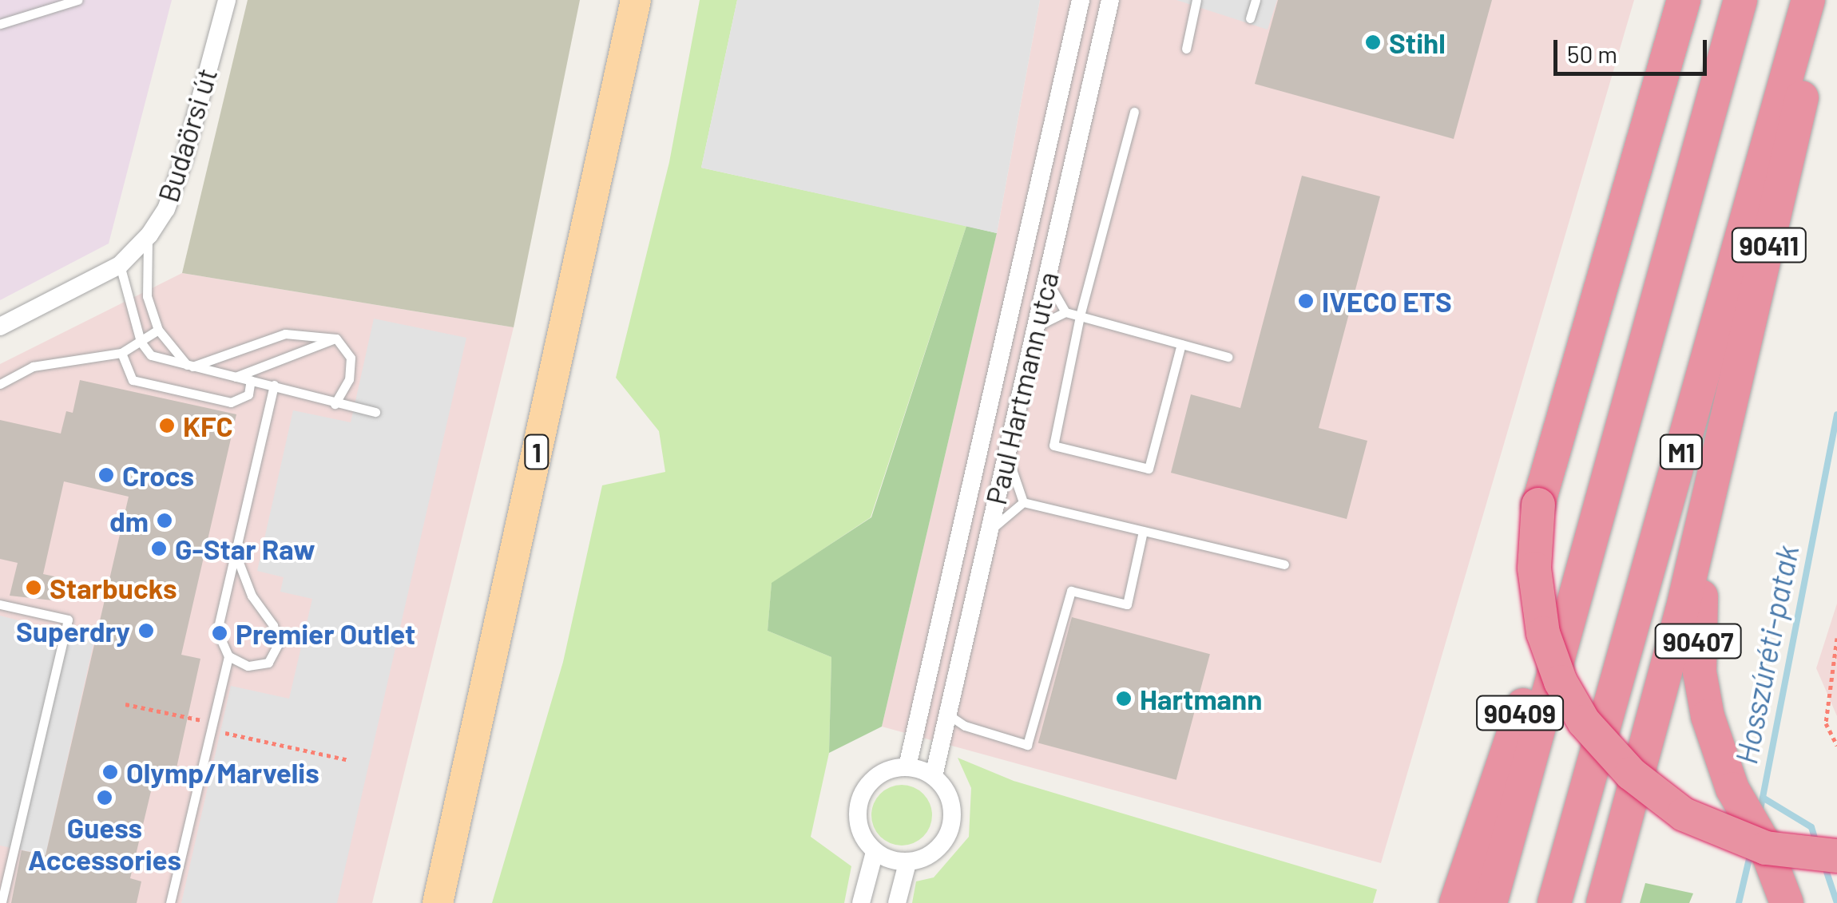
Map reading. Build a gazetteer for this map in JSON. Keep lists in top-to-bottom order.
{
  "streets": {
    "highway": [
      "90411",
      "M1",
      "90407",
      "90409"
    ],
    "main road": ["1"],
    "street": ["Budaörsi út", "Paul Hartmann utca"]
  },
  "crossings": [
    ["90411", "90407"],
    ["M1", "90409"]
  ],
  "water": ["Hosszúréti-patak"],
  "places": [
    "Stihl",
    "IVECO ETS",
    "KFC",
    "Crocs",
    "dm",
    "G-Star Raw",
    "Starbucks",
    "Superdry",
    "Premier Outlet",
    "Hartmann",
    "Olymp/Marvelis",
    "Guess Accessories"
  ],
  "scale_bar": "50 m"
}
